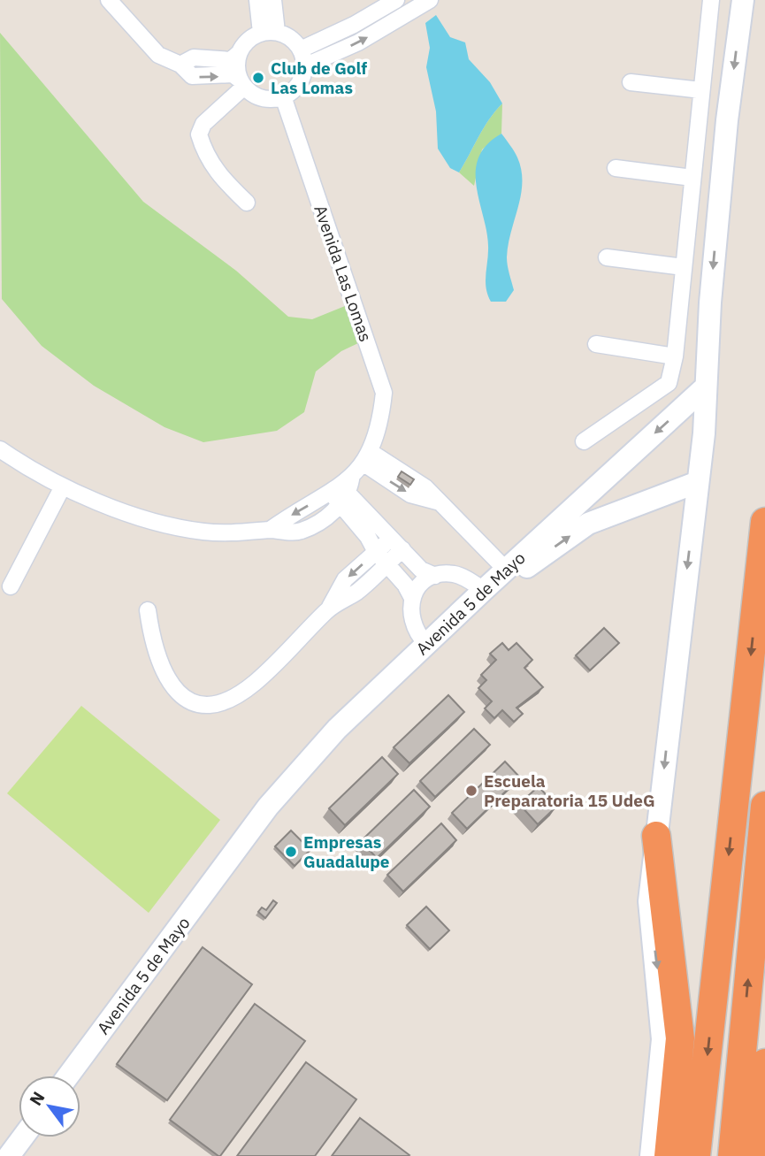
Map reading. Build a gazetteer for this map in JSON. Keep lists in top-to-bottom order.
{
  "streets": {
    "main road": ["Avenida 5 de Mayo"],
    "street": ["Avenida Las Lomas"]
  },
  "places": ["Club de Golf Las Lomas", "Escuela Preparatoria 15 UdeG", "Empresas Guadalupe"],
  "north": "top left"
}
